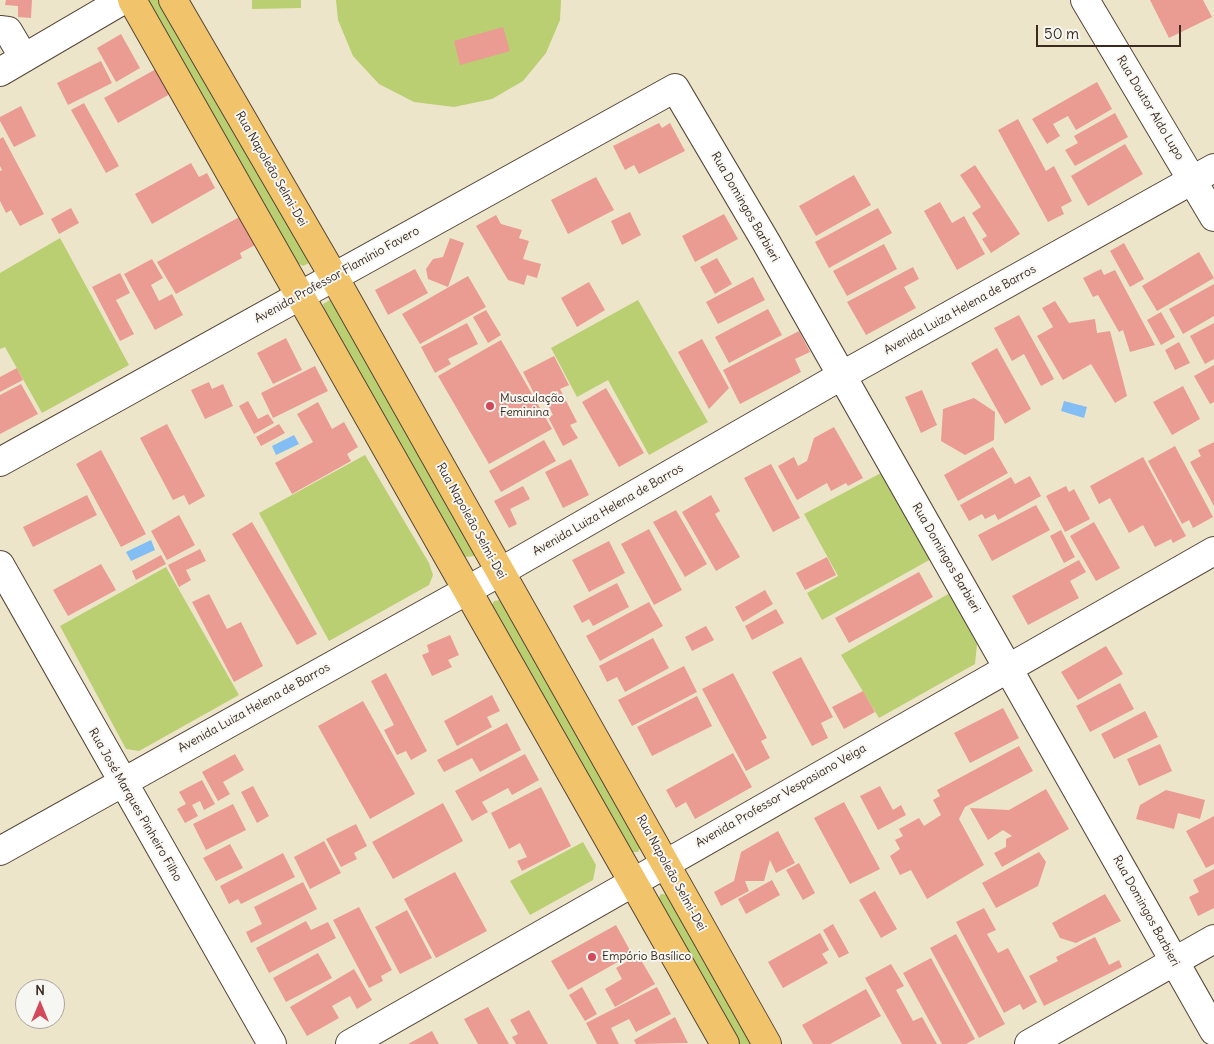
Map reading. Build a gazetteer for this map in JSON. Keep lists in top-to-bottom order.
{
  "streets": {
    "main road": ["Rua Napoleão Selmi-Dei"],
    "street": [
      "Rua Doutor Aldo Lupo",
      "Rua Domingos Barbieri",
      "Avenida Professor Flamínio Favero",
      "Avenida Luiza Helena de Barros",
      "Avenida Professor Vespasiano Veiga",
      "Rua José Marques Pinheiro Filho"
    ]
  },
  "crossings": [
    ["Rua Doutor Aldo Lupo", "Avenida Luiza Helena de Barros"],
    ["Rua Napoleão Selmi-Dei", "Avenida Professor Flamínio Favero"],
    ["Rua Napoleão Selmi-Dei", "Avenida Luiza Helena de Barros"],
    ["Rua Napoleão Selmi-Dei", "Avenida Professor Vespasiano Veiga"],
    ["Rua Domingos Barbieri", "Avenida Professor Flamínio Favero"],
    ["Rua Domingos Barbieri", "Avenida Luiza Helena de Barros"],
    ["Rua Domingos Barbieri", "Avenida Professor Vespasiano Veiga"],
    ["Avenida Luiza Helena de Barros", "Rua José Marques Pinheiro Filho"]
  ],
  "places": ["Musculação Feminina", "Empório Basílico"],
  "scale_bar": "50 m",
  "north": "top"
}
